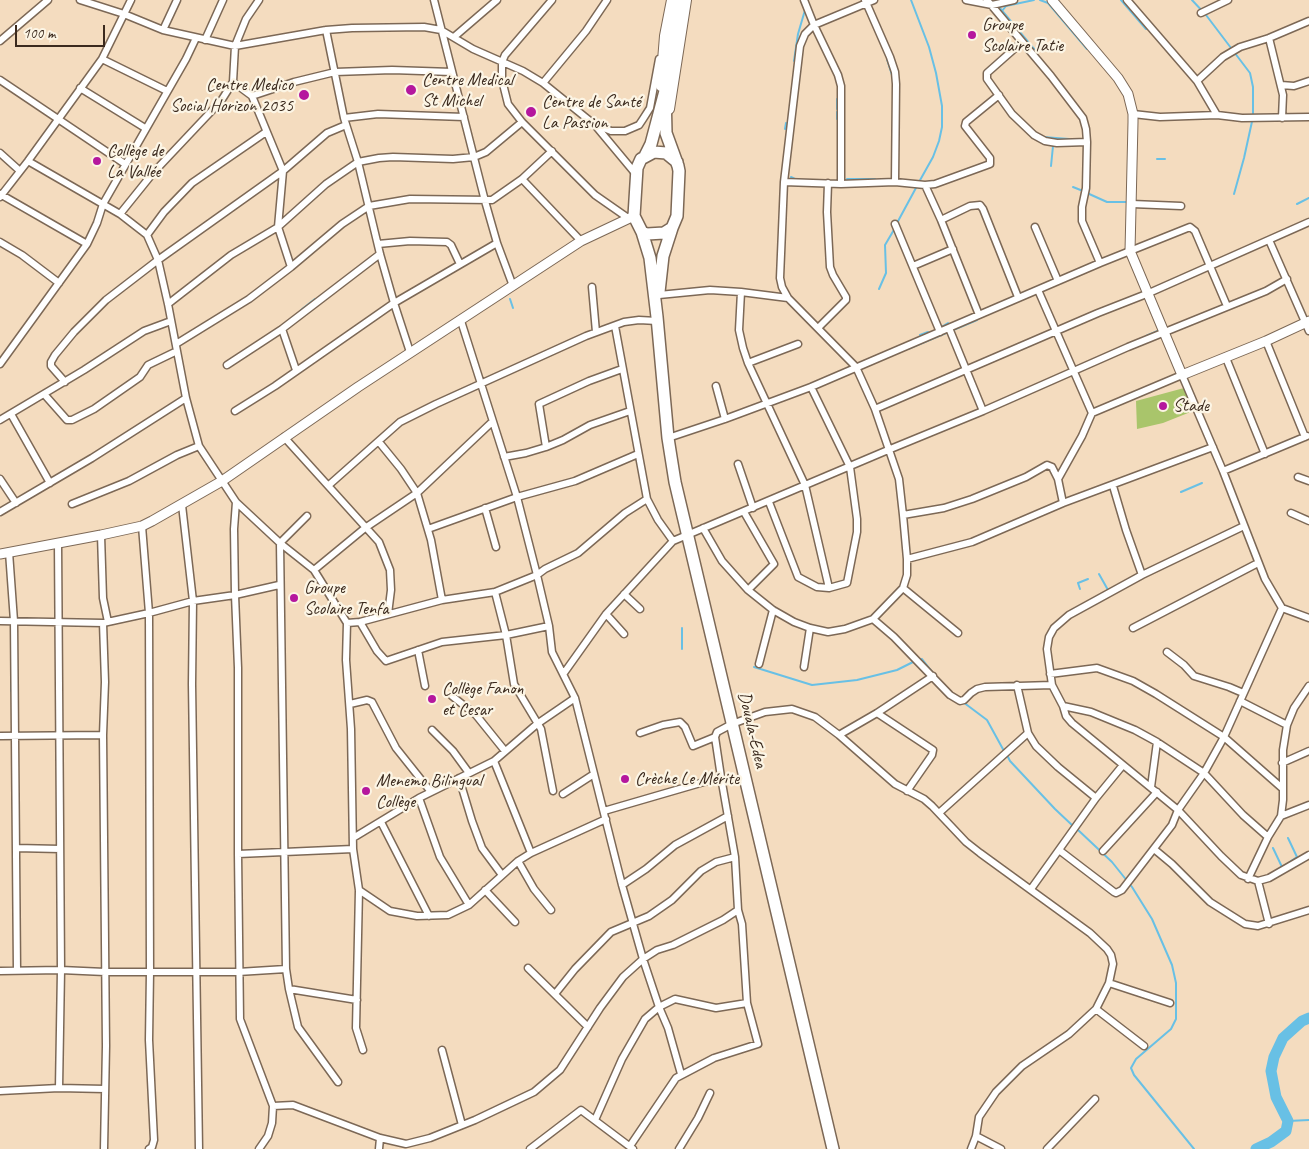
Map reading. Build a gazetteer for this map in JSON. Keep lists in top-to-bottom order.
{
  "streets": {
    "highway": ["Douala-Edea"]
  },
  "places": [
    "Groupe Scolaire Tatie",
    "Centre Medical St Michel",
    "Centre Medico Social Horizon 2035",
    "Centre de Santé La Passion",
    "Collège de La Vallée",
    "Stade",
    "Groupe Scolaire Tenfa",
    "Collège Fanon et Cesar",
    "Crèche Le Mérite",
    "Menemo Bilingual Collège"
  ],
  "scale_bar": "100 m"
}
